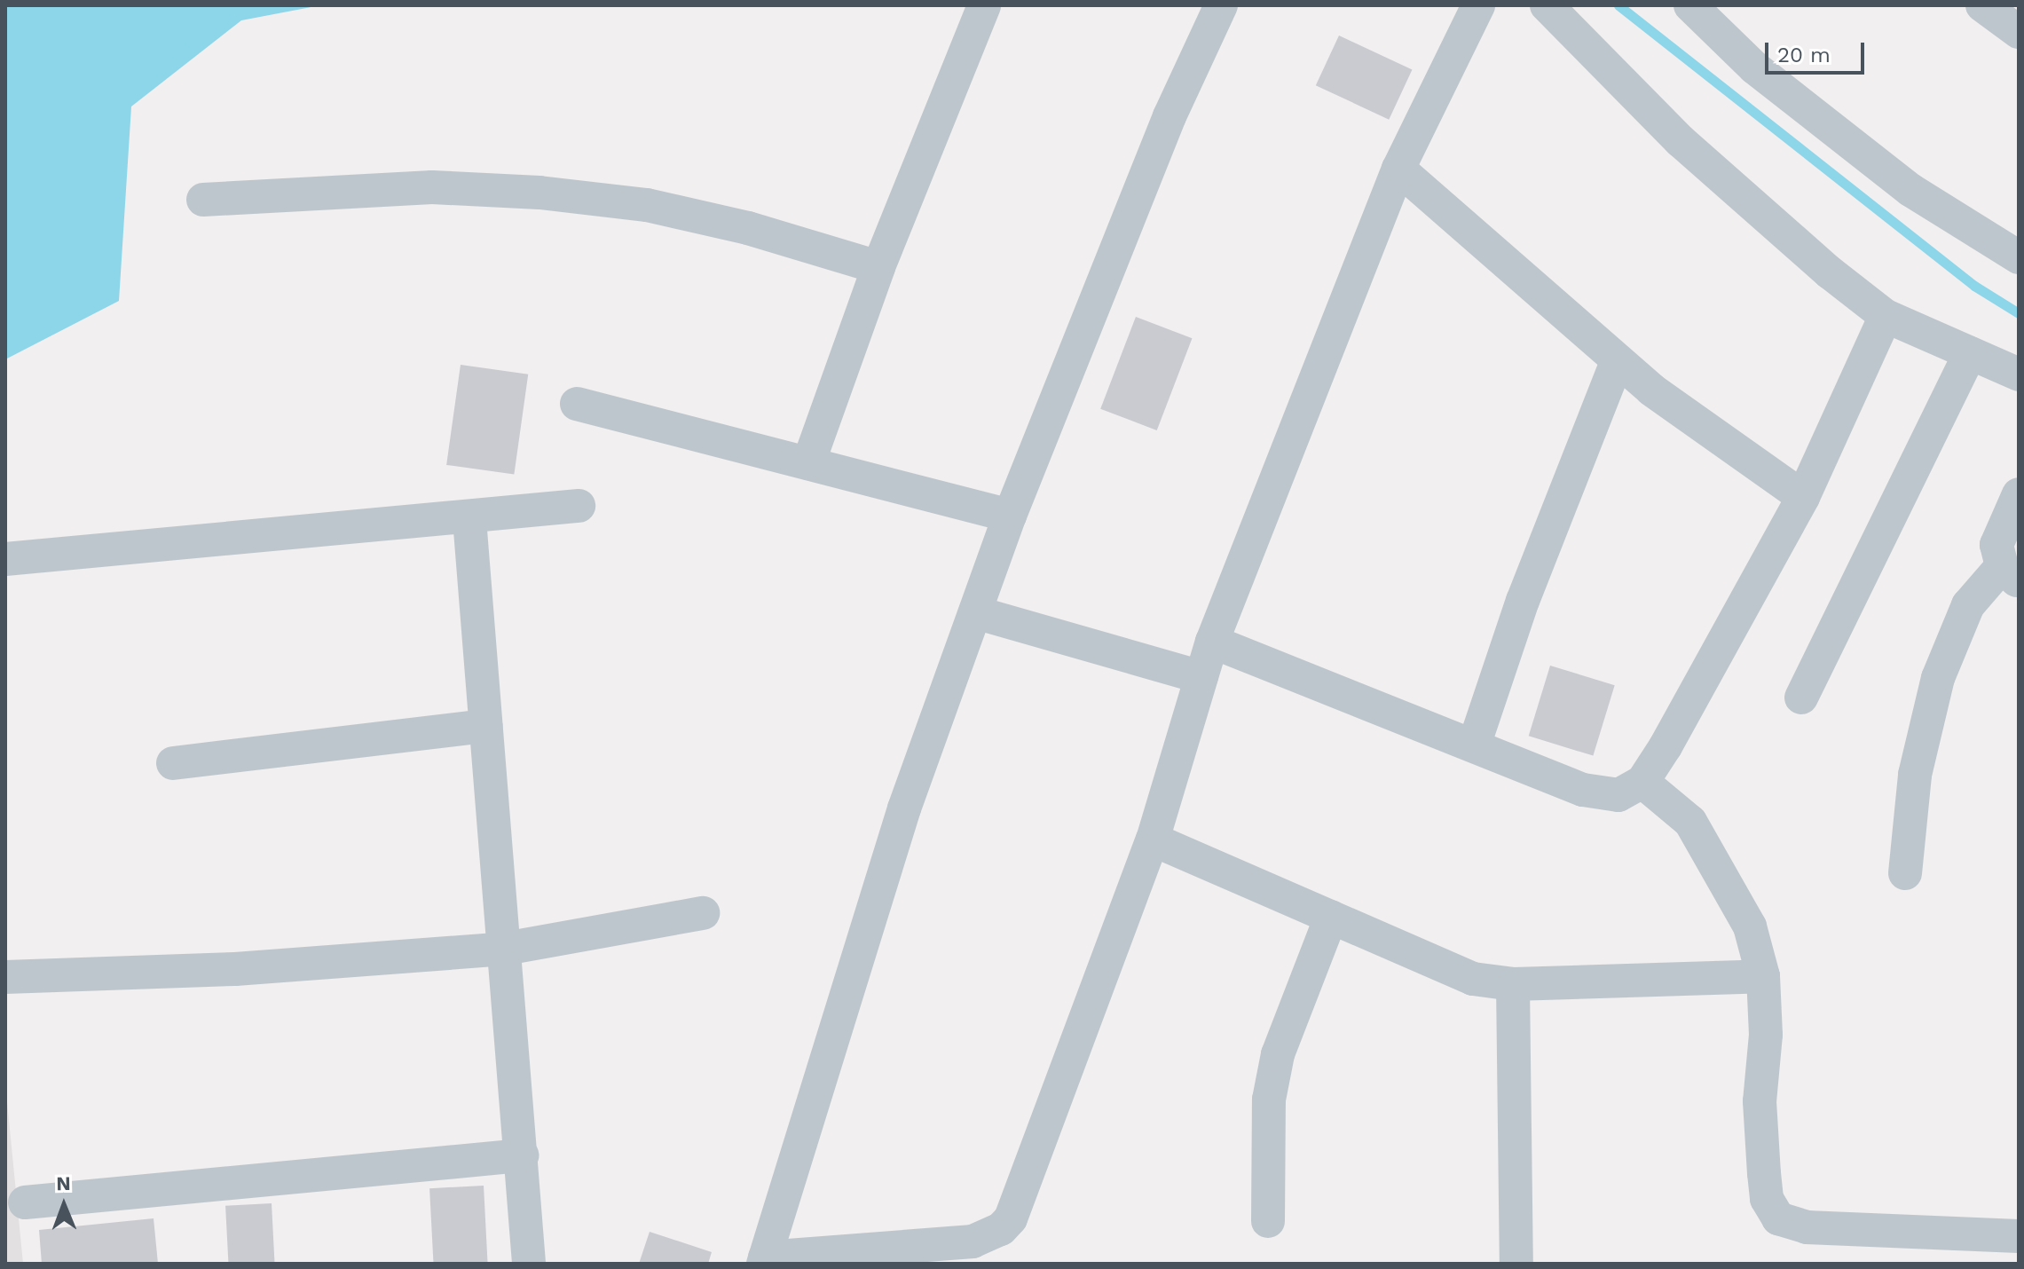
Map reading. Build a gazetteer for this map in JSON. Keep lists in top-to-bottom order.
{
  "scale_bar": "20 m",
  "north": "top"
}
